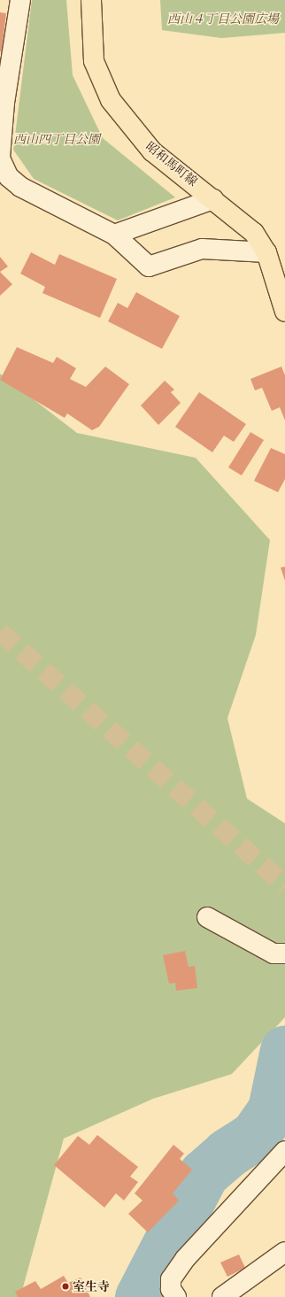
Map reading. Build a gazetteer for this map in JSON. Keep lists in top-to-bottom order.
{
  "streets": {
    "main road": ["昭和馬町線"]
  },
  "parks": ["西山４丁目公園広場", "西山四丁目公園"],
  "places": ["室生寺"]
}
